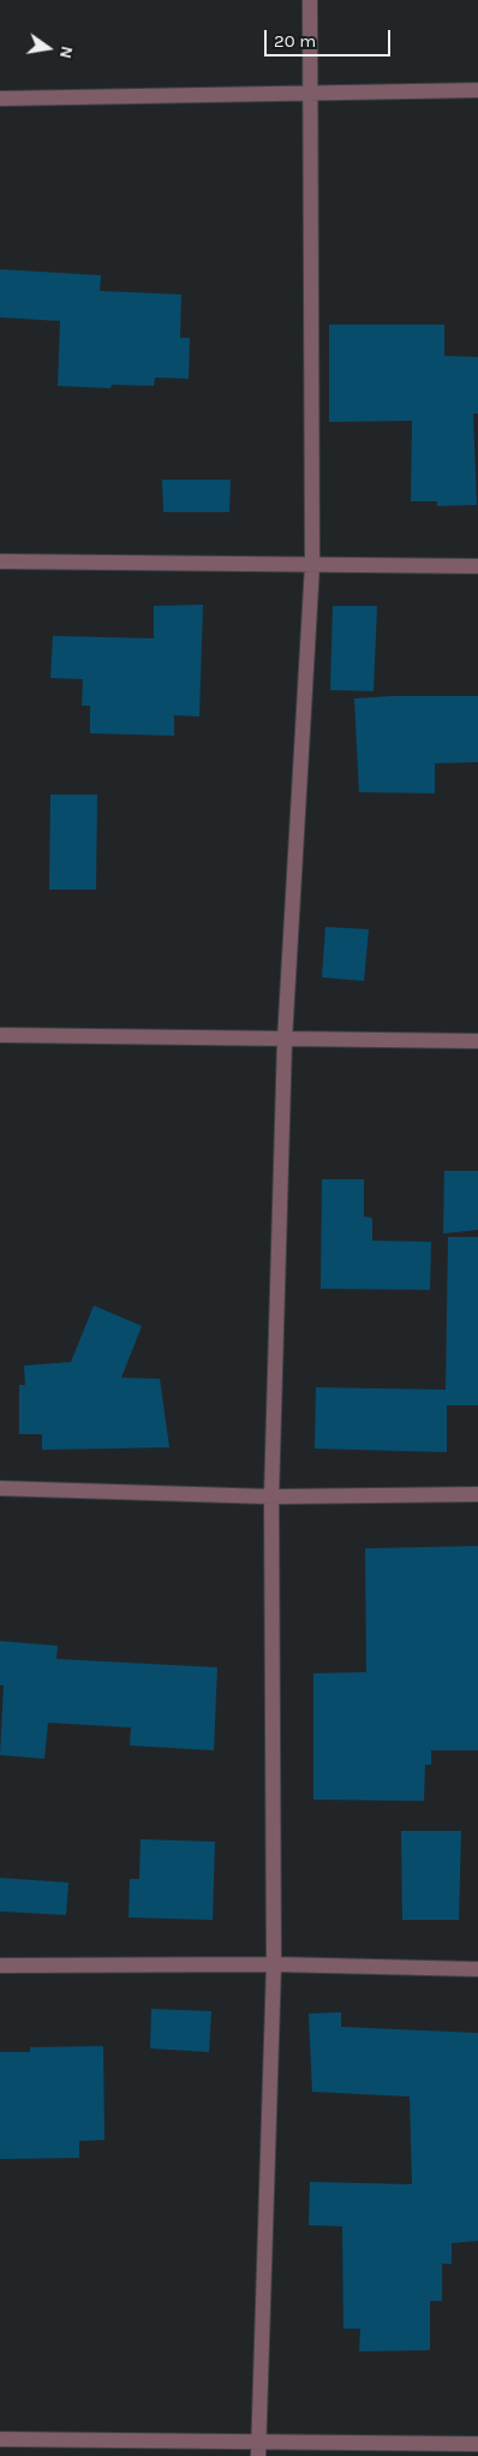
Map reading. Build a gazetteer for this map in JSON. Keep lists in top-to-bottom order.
{
  "scale_bar": "20 m",
  "north": "right"
}
